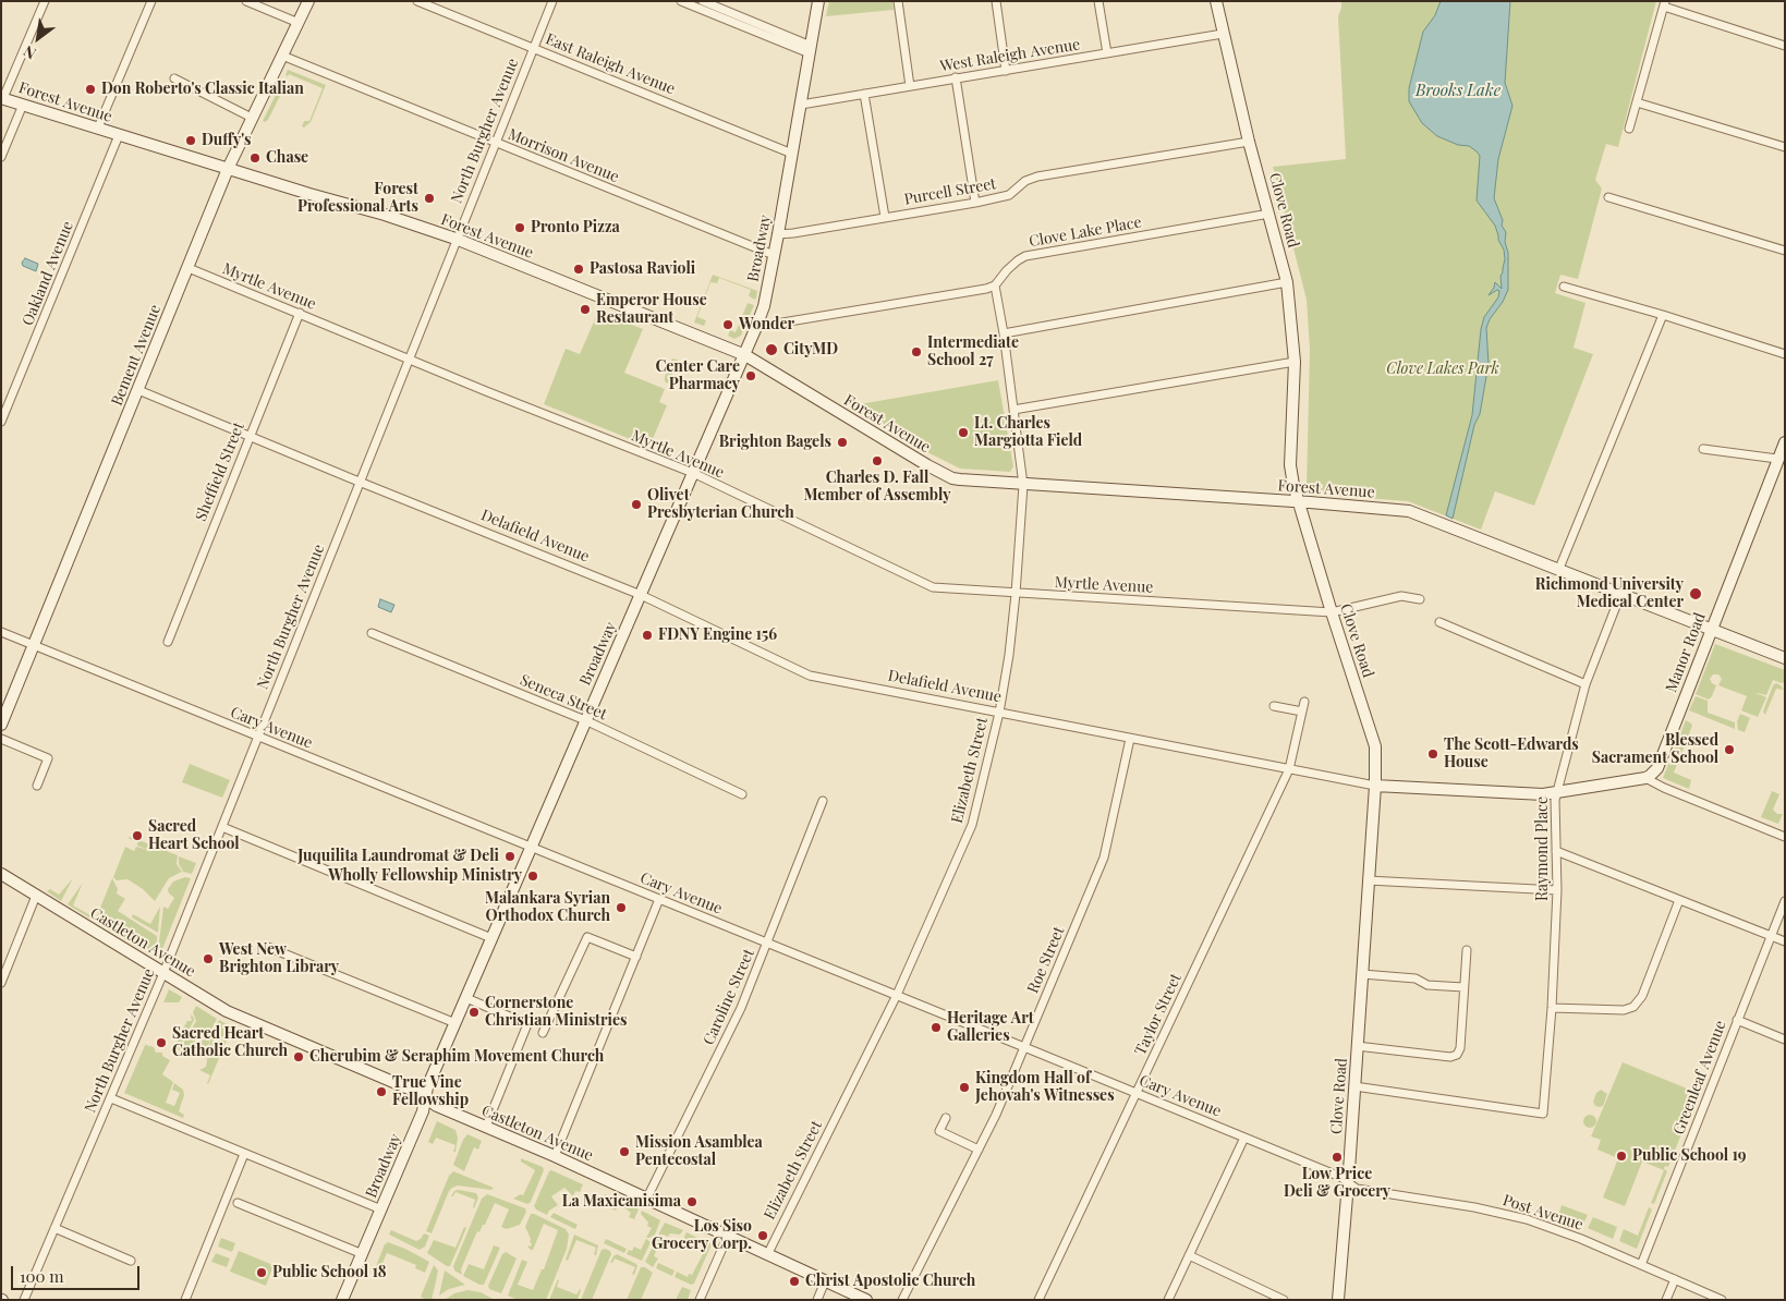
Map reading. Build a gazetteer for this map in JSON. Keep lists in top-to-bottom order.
{
  "streets": {
    "street": [
      "West Raleigh Avenue",
      "East Raleigh Avenue",
      "Forest Avenue",
      "North Burgher Avenue",
      "Morrison Avenue",
      "Purcell Street",
      "Clove Road",
      "Clove Lake Place",
      "Broadway",
      "Oakland Avenue",
      "Myrtle Avenue",
      "Bement Avenue",
      "Sheffield Street",
      "Delafield Avenue",
      "Manor Road",
      "Seneca Street",
      "Cary Avenue",
      "Elizabeth Street",
      "Raymond Place",
      "Castleton Avenue",
      "Roe Street",
      "Caroline Street",
      "Taylor Street",
      "Greenleaf Avenue",
      "Post Avenue"
    ]
  },
  "crossings": [
    ["West Raleigh Avenue", "Clove Road"],
    ["West Raleigh Avenue", "Broadway"],
    ["East Raleigh Avenue", "North Burgher Avenue"],
    ["East Raleigh Avenue", "Broadway"],
    ["Forest Avenue", "North Burgher Avenue"],
    ["Forest Avenue", "Clove Road"],
    ["Forest Avenue", "Broadway"],
    ["Forest Avenue", "Oakland Avenue"],
    ["Forest Avenue", "Bement Avenue"],
    ["Forest Avenue", "Manor Road"],
    ["Forest Avenue", "Elizabeth Street"],
    ["Forest Avenue", "Raymond Place"],
    ["North Burgher Avenue", "Morrison Avenue"],
    ["North Burgher Avenue", "Myrtle Avenue"],
    ["North Burgher Avenue", "Delafield Avenue"],
    ["North Burgher Avenue", "Cary Avenue"],
    ["North Burgher Avenue", "Castleton Avenue"],
    ["Morrison Avenue", "Broadway"],
    ["Morrison Avenue", "Bement Avenue"],
    ["Purcell Street", "Clove Road"],
    ["Purcell Street", "Broadway"],
    ["Clove Road", "Clove Lake Place"],
    ["Clove Road", "Myrtle Avenue"],
    ["Clove Road", "Delafield Avenue"],
    ["Clove Road", "Cary Avenue"],
    ["Clove Road", "Raymond Place"],
    ["Clove Road", "Post Avenue"],
    ["Clove Lake Place", "Elizabeth Street"],
    ["Broadway", "Myrtle Avenue"],
    ["Broadway", "Delafield Avenue"],
    ["Broadway", "Seneca Street"],
    ["Broadway", "Cary Avenue"],
    ["Broadway", "Castleton Avenue"],
    ["Myrtle Avenue", "Bement Avenue"],
    ["Myrtle Avenue", "Sheffield Street"],
    ["Myrtle Avenue", "Elizabeth Street"],
    ["Bement Avenue", "Delafield Avenue"],
    ["Bement Avenue", "Cary Avenue"],
    ["Sheffield Street", "Delafield Avenue"],
    ["Delafield Avenue", "Manor Road"],
    ["Delafield Avenue", "Elizabeth Street"],
    ["Delafield Avenue", "Raymond Place"],
    ["Delafield Avenue", "Roe Street"],
    ["Delafield Avenue", "Taylor Street"],
    ["Cary Avenue", "Elizabeth Street"],
    ["Cary Avenue", "Roe Street"],
    ["Cary Avenue", "Caroline Street"],
    ["Cary Avenue", "Taylor Street"],
    ["Cary Avenue", "Post Avenue"],
    ["Elizabeth Street", "Castleton Avenue"],
    ["Castleton Avenue", "Caroline Street"],
    ["Greenleaf Avenue", "Post Avenue"]
  ],
  "water": ["Brooks Lake"],
  "parks": ["Clove Lakes Park"],
  "places": [
    "Don Roberto's Classic Italian",
    "Duffy's",
    "Chase",
    "Forest Professional Arts",
    "Pronto Pizza",
    "Pastosa Ravioli",
    "Emperor House Restaurant",
    "Wonder",
    "CityMD",
    "Intermediate School 27",
    "Center Care Pharmacy",
    "Lt. Charles Margiotta Field",
    "Brighton Bagels",
    "Charles D. Fall Member of Assembly",
    "Olivet Presbyterian Church",
    "Richmond University Medical Center",
    "FDNY Engine 156",
    "Blessed Sacrament School",
    "The Scott-Edwards House",
    "Sacred Heart School",
    "Juquilita Laundromat & Deli",
    "Wholly Fellowship Ministry",
    "Malankara Syrian Orthodox Church",
    "West New Brighton Library",
    "Cornerstone Christian Ministries",
    "Heritage Art Galleries",
    "Sacred Heart Catholic Church",
    "Cherubim & Seraphim Movement Church",
    "Kingdom Hall of Jehovah's Witnesses",
    "True Vine Fellowship",
    "Mission Asamblea Pentecostal",
    "Public School 19",
    "Low Price Deli & Grocery",
    "La Maxicanisima",
    "Los Siso Grocery Corp.",
    "Public School 18",
    "Christ Apostolic Church"
  ],
  "scale_bar": "100 m",
  "north": "bottom left"
}
